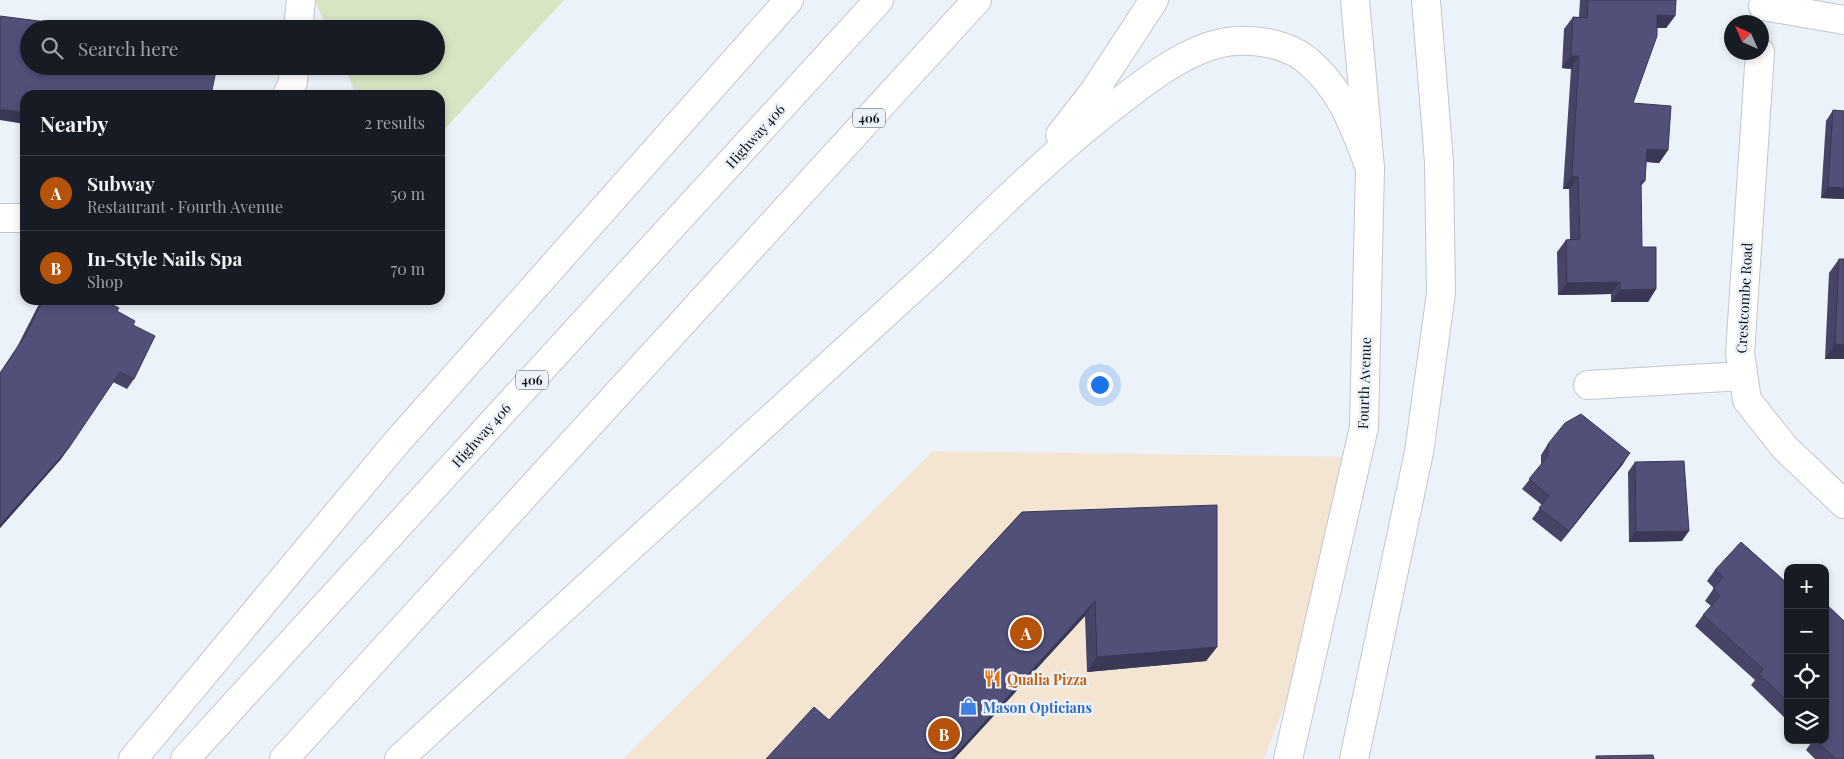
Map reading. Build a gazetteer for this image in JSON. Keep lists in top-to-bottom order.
{
  "streets": {
    "main road": [
      "406",
      "Highway 406",
      "Crestcombe Road",
      "Fourth Avenue"
    ]
  },
  "places": {
    "restaurant": ["Qualia Pizza"],
    "shop": ["Mason Opticians"]
  },
  "north": "top left",
  "page": {
    "search": "Search here",
    "heading": ["Nearby", "2 results"],
    "list": [
      {
        "mark": "A",
        "name": "Subway",
        "note": "Restaurant · Fourth Avenue",
        "value": "50 m"
      },
      {
        "mark": "B",
        "name": "In-Style Nails Spa",
        "note": "Shop",
        "value": "70 m"
      }
    ],
    "map_buttons": ["+", "−"],
    "pins": ["A", "B"]
  }
}
